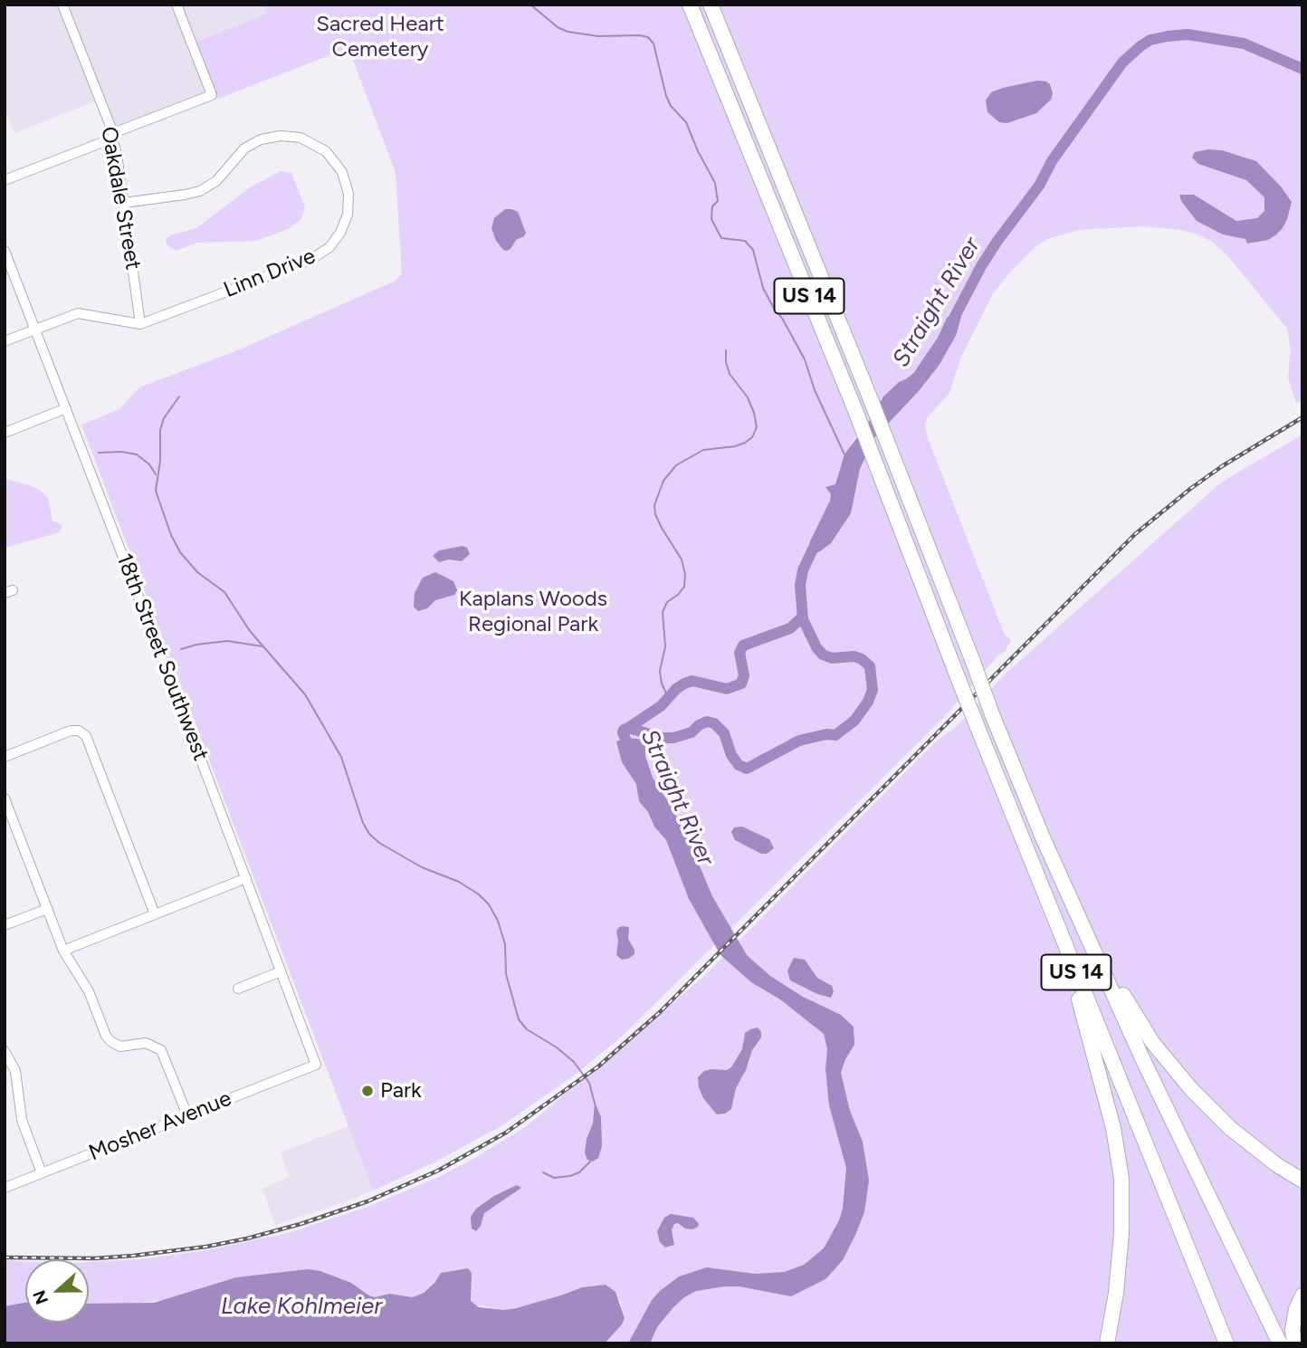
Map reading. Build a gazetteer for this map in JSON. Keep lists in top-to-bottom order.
{
  "streets": {
    "highway": ["US 14"],
    "street": [
      "Oakdale Street",
      "Linn Drive",
      "18th Street Southwest",
      "Mosher Avenue"
    ]
  },
  "crossings": [
    ["Oakdale Street", "Linn Drive"],
    ["18th Street Southwest", "Mosher Avenue"]
  ],
  "water": ["Straight River", "Lake Kohlmeier"],
  "parks": ["Sacred Heart Cemetery", "Kaplans Woods Regional Park"],
  "places": ["Park"],
  "north": "left"
}
